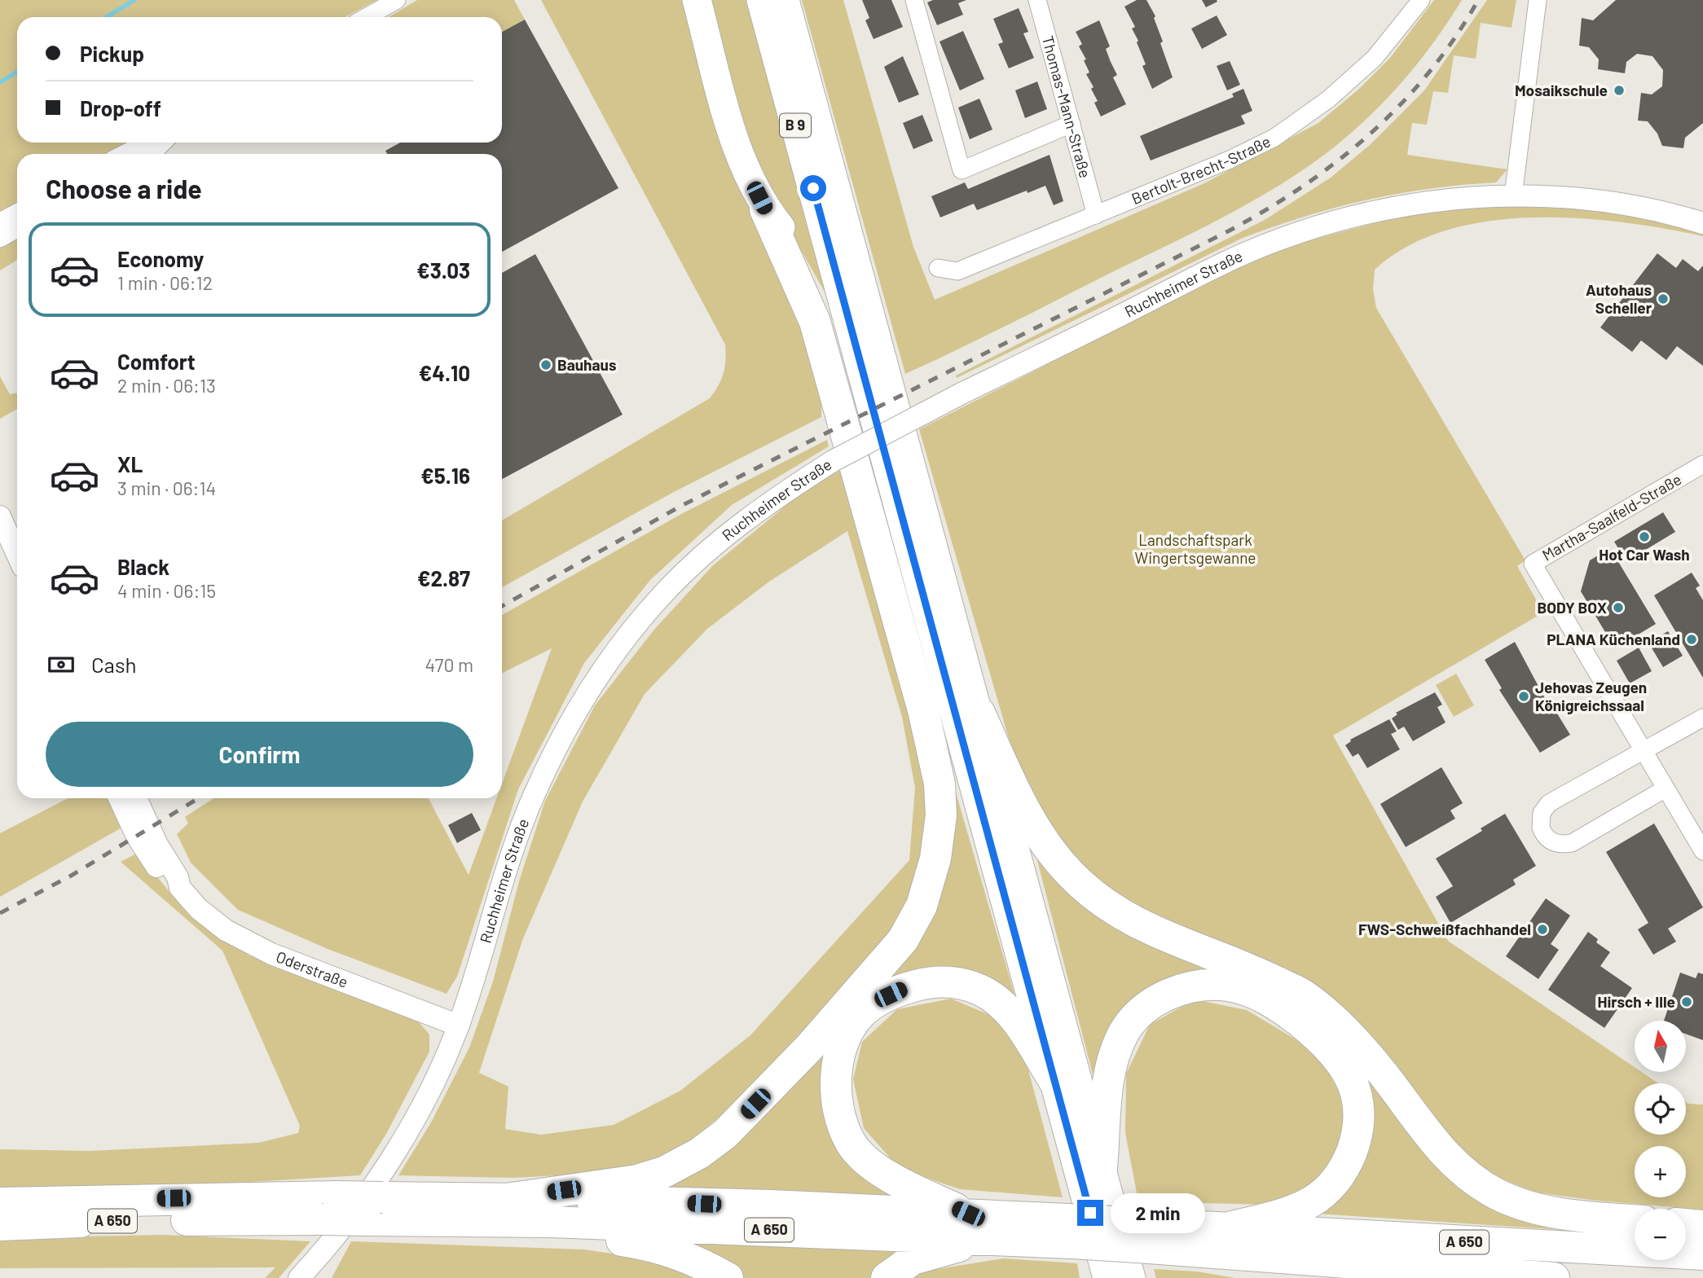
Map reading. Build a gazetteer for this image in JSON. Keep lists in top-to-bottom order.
{
  "streets": {
    "highway": ["B 9", "A 650"],
    "street": [
      "Thomas-Mann-Straße",
      "Bertolt-Brecht-Straße",
      "Ruchheimer Straße",
      "Martha-Saalfeld-Straße",
      "Oderstraße"
    ]
  },
  "crossings": [
    ["Thomas-Mann-Straße", "Bertolt-Brecht-Straße"],
    ["Ruchheimer Straße", "Oderstraße"]
  ],
  "parks": ["Landschaftspark Wingertsgewanne"],
  "places": [
    "Mosaikschule",
    "Autohaus Scheller",
    "Bauhaus",
    "Hot Car Wash",
    "BODY BOX",
    "PLANA Küchenland",
    "Jehovas Zeugen Königreichssaal",
    "FWS-Schweißfachhandel",
    "Hirsch + Ille"
  ],
  "north": "top",
  "page": {
    "banner": ["Pickup", "Drop-off"],
    "heading": "Choose a ride",
    "list": [
      {
        "name": "Economy",
        "note": "1 min · 06:12",
        "value": "€3.03"
      },
      {
        "name": "Comfort",
        "note": "2 min · 06:13",
        "value": "€4.10"
      },
      {
        "name": "XL",
        "note": "3 min · 06:14",
        "value": "€5.16"
      },
      {
        "name": "Black",
        "note": "4 min · 06:15",
        "value": "€2.87"
      }
    ],
    "pay": ["Cash", "470 m"],
    "buttons": "Confirm",
    "map_buttons": ["+", "−"],
    "bubble": "2 min"
  }
}
